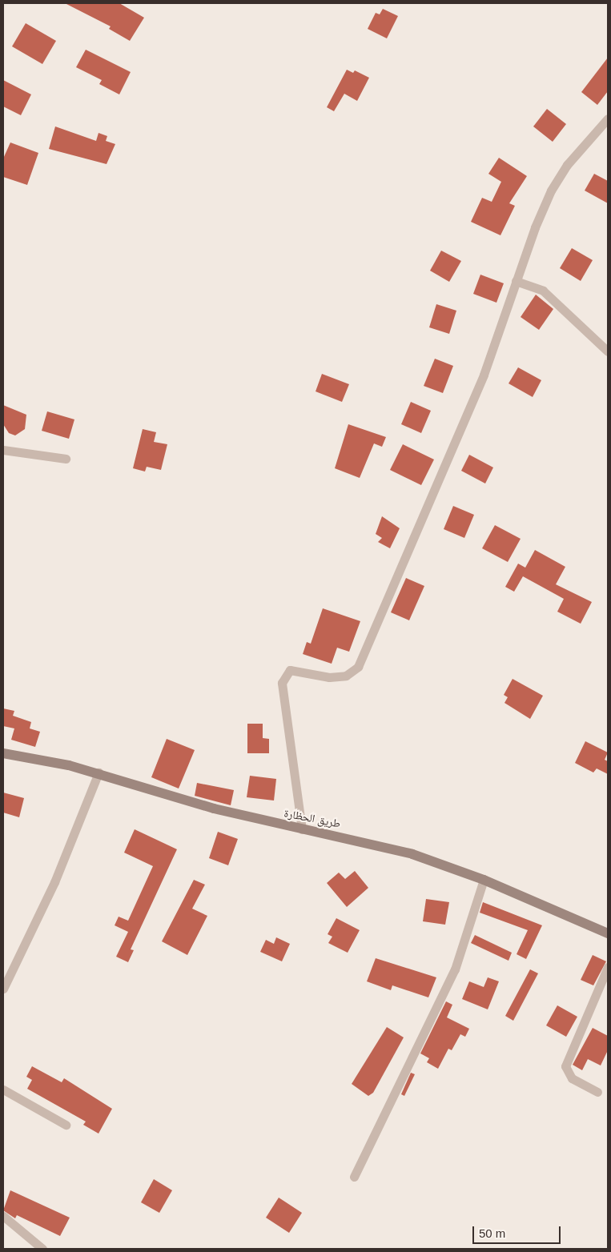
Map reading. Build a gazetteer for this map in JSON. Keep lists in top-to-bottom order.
{
  "streets": {
    "street": ["طريق الحظارة"]
  },
  "scale_bar": "50 m"
}
